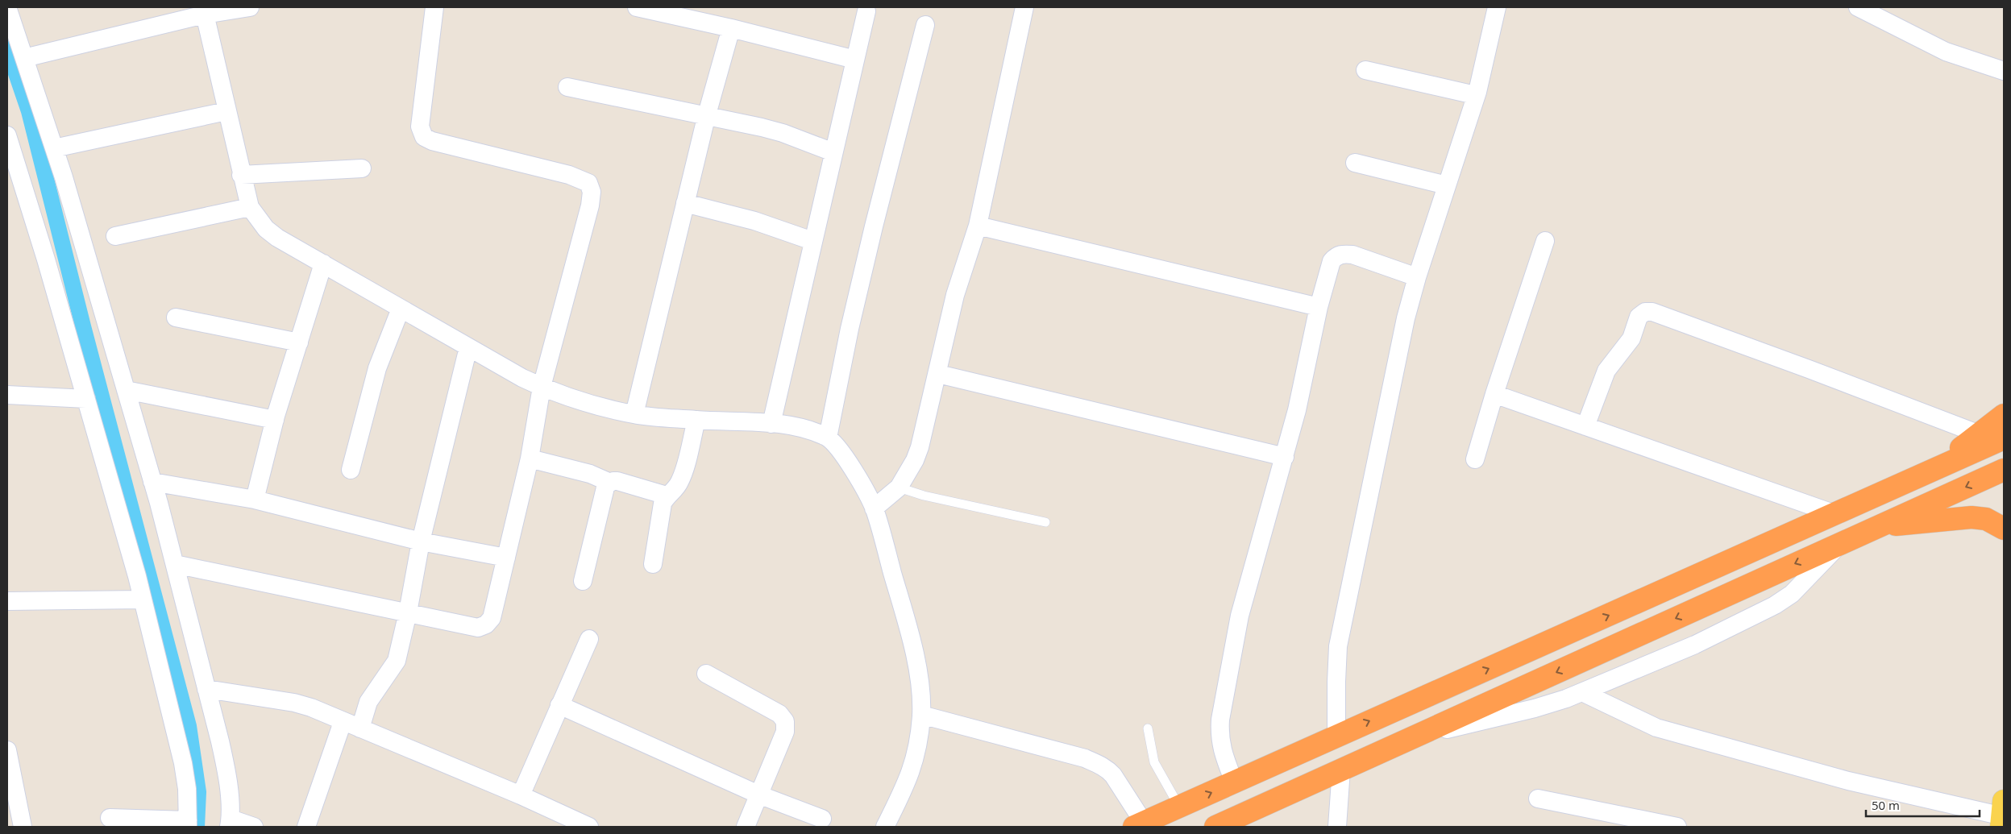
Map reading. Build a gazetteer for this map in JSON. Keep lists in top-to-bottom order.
{
  "scale_bar": "50 m"
}
